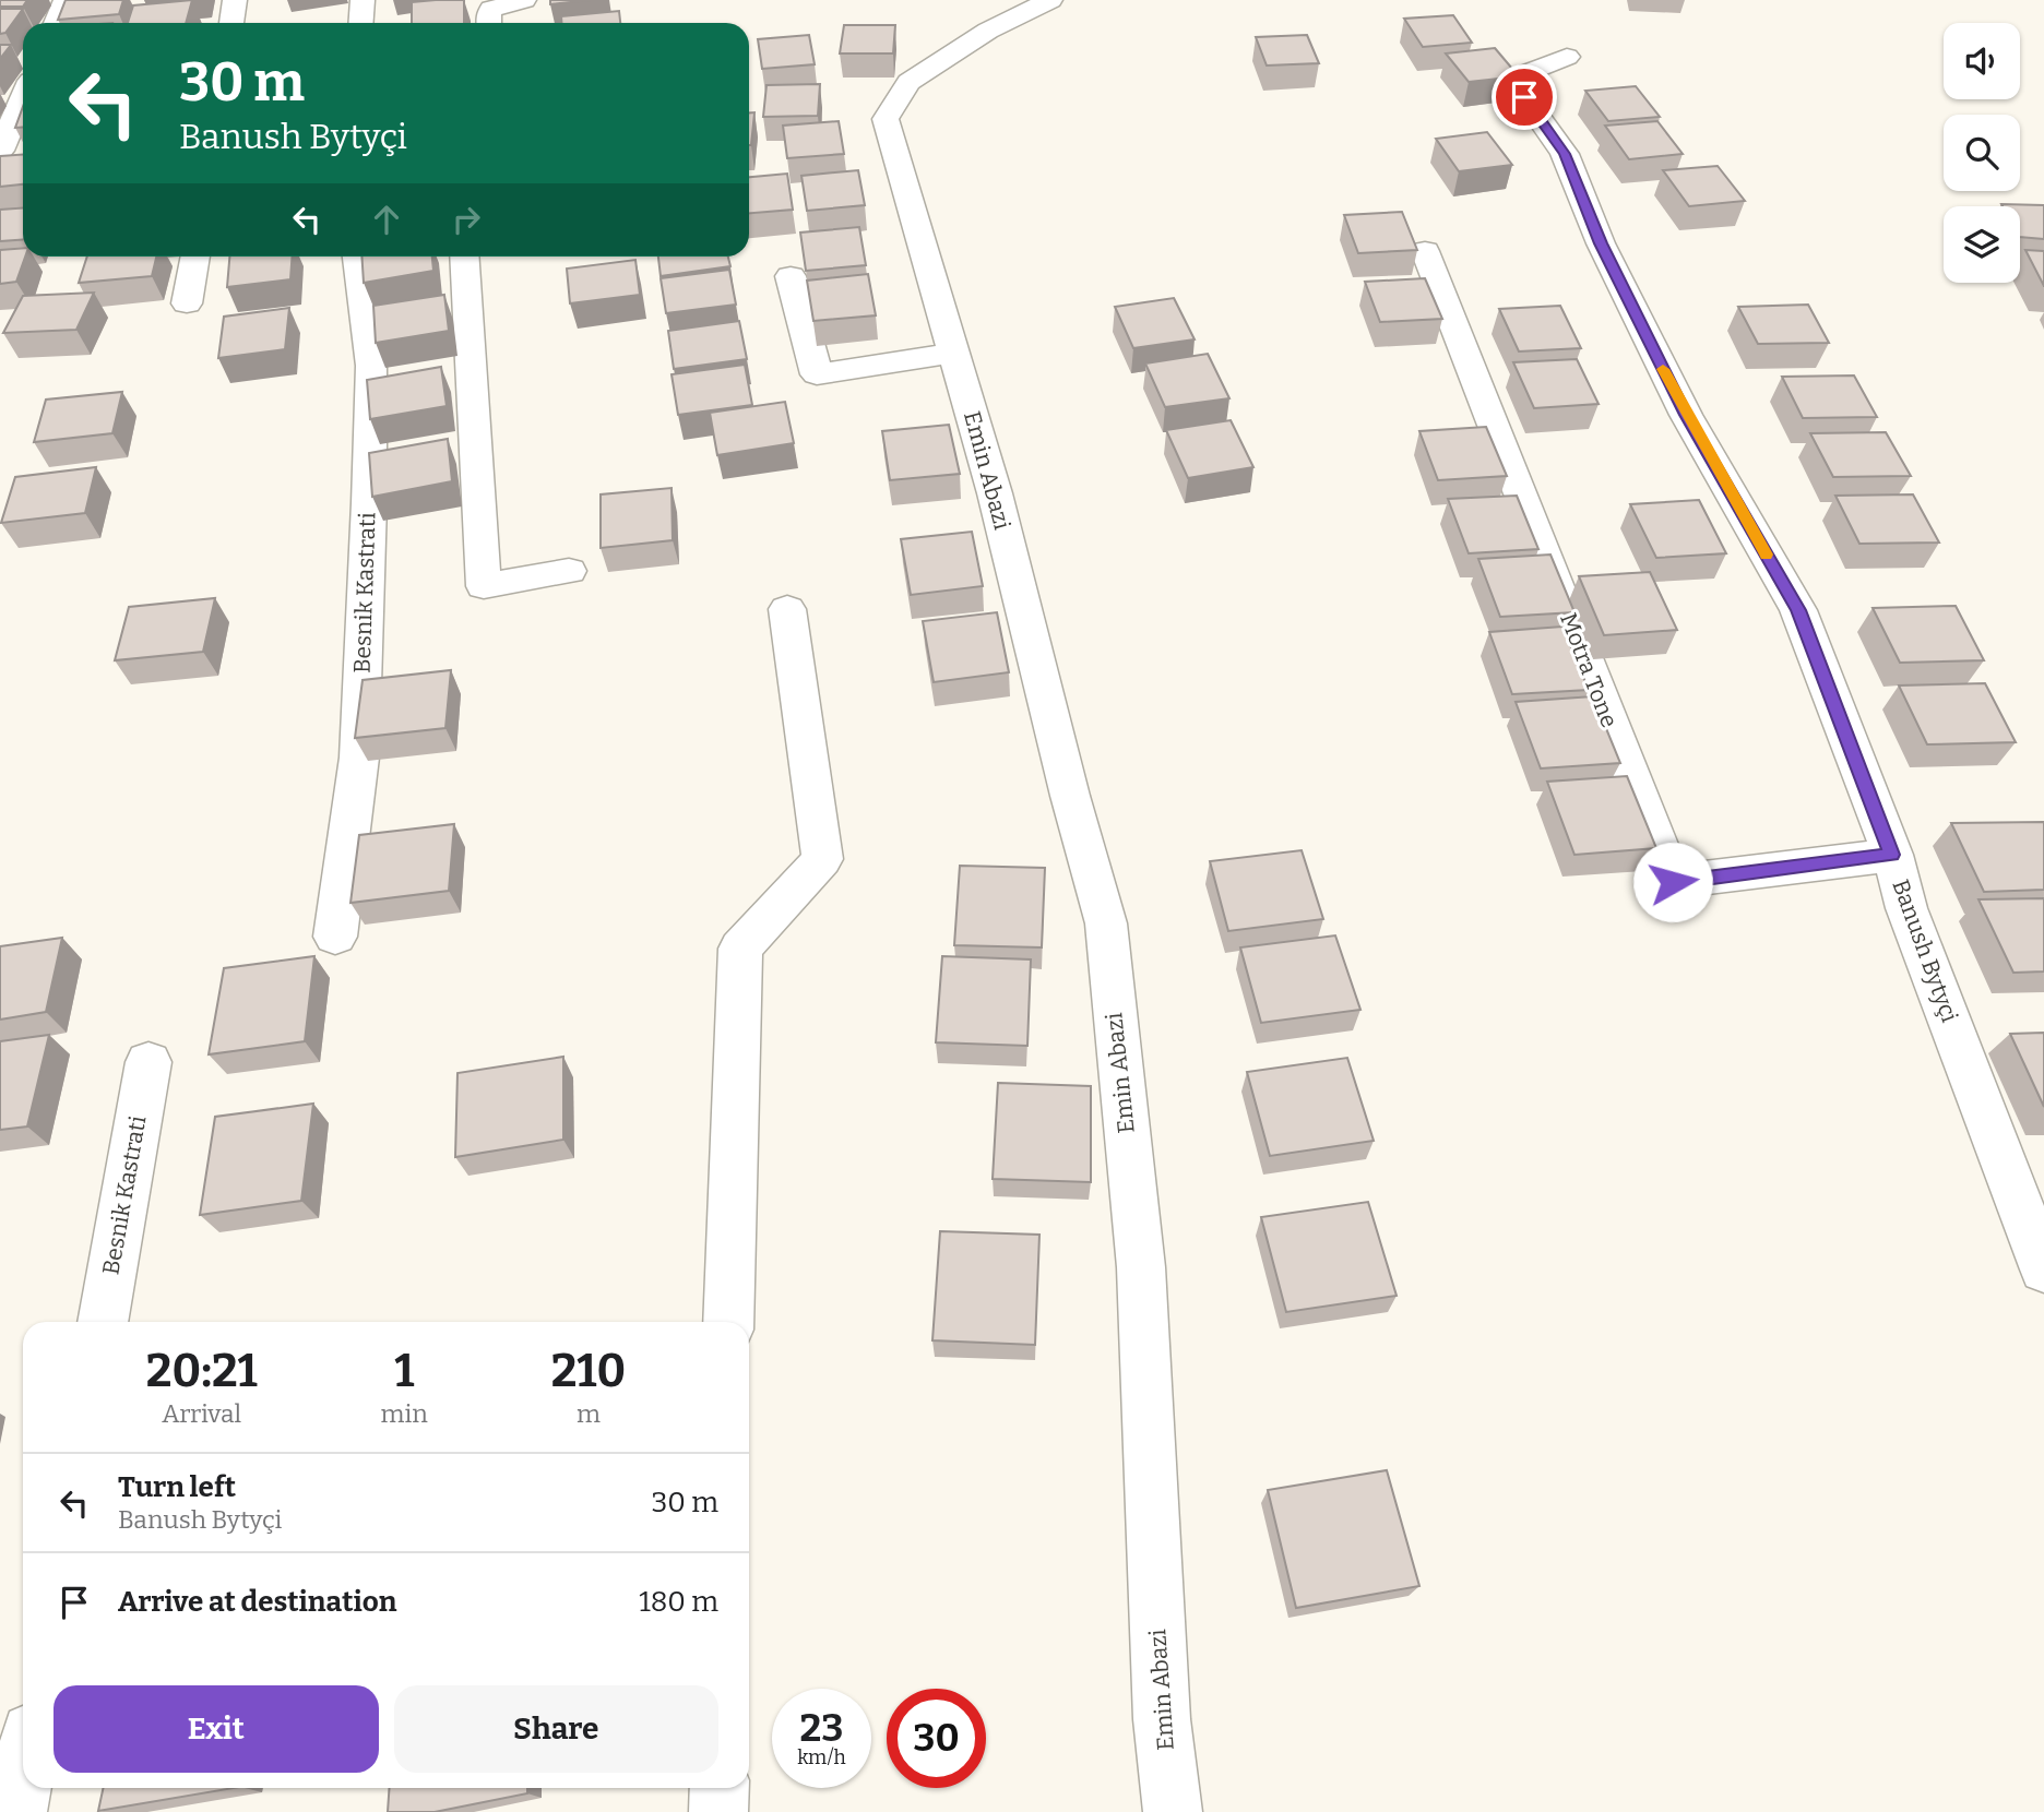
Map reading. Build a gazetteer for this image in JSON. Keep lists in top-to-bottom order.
{
  "streets": {
    "street": [
      "Emin Abazi",
      "Besnik Kastrati",
      "Motra Tone",
      "Banush Bytyçi"
    ]
  },
  "crossings": [
    ["Motra Tone", "Banush Bytyçi"]
  ],
  "page": {
    "turn": ["30 m", "Banush Bytyçi"],
    "eta": [
      "20:21",
      "Arrival",
      "1",
      "min",
      "210",
      "m"
    ],
    "list": [
      {
        "name": "Turn left",
        "note": "Banush Bytyçi",
        "value": "30 m"
      },
      {
        "name": "Arrive at destination",
        "value": "180 m"
      }
    ],
    "buttons": ["Exit", "Share"],
    "speed": "23 km/h",
    "limit": "30"
  }
}
